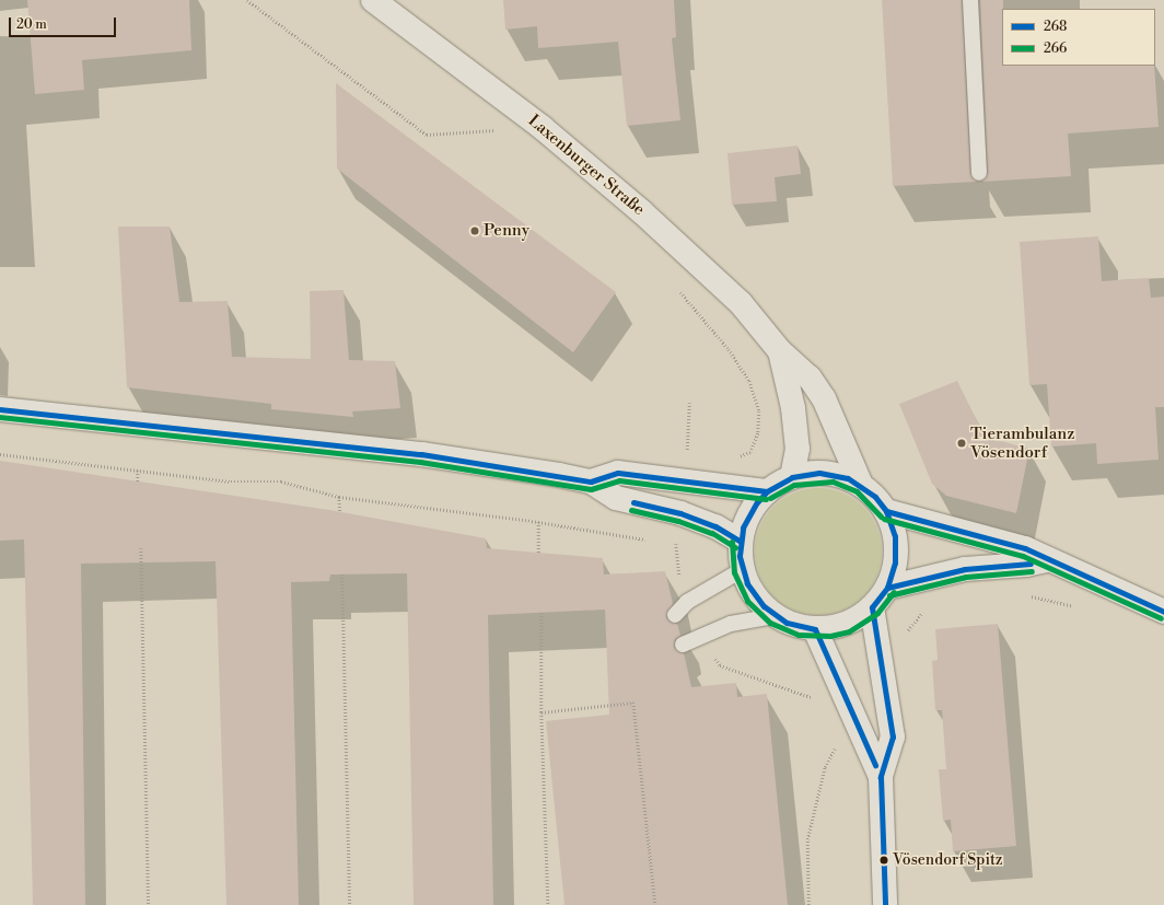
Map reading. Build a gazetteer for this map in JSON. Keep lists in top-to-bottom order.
{
  "streets": {
    "main road": ["Laxenburger Straße"]
  },
  "places": ["Penny", "Tierambulanz Vösendorf", "Vösendorf Spitz"],
  "lines": ["transit line 268", "transit line 266"],
  "legend": ["268", "266"],
  "scale_bar": "20 m"
}
